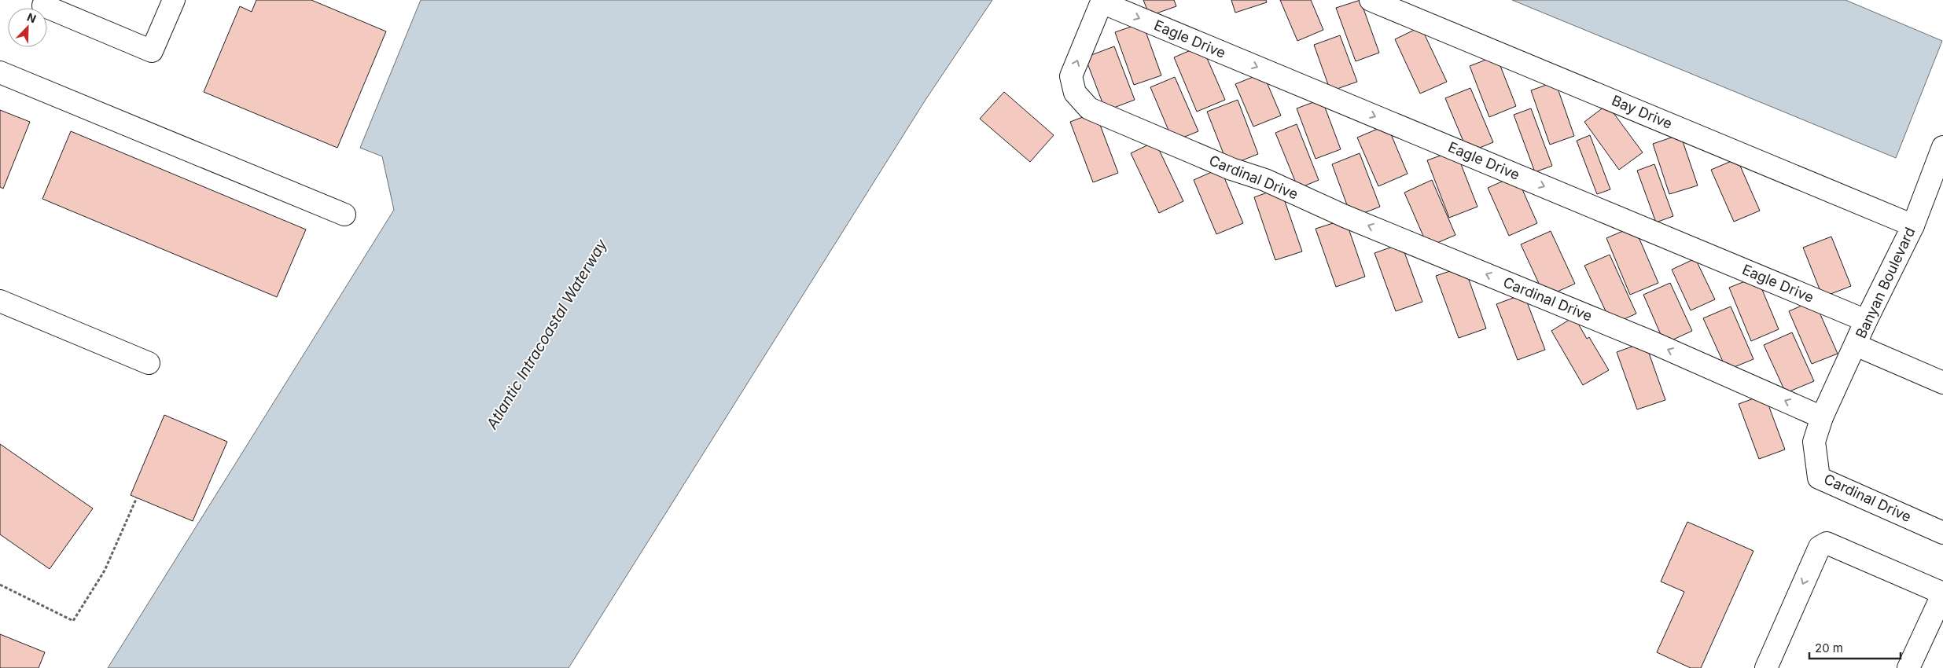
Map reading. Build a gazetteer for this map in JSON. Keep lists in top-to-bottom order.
{
  "streets": {
    "street": [
      "Eagle Drive",
      "Bay Drive",
      "Cardinal Drive",
      "Banyan Boulevard"
    ]
  },
  "crossings": [
    ["Eagle Drive", "Cardinal Drive"],
    ["Eagle Drive", "Banyan Boulevard"],
    ["Bay Drive", "Banyan Boulevard"],
    ["Cardinal Drive", "Banyan Boulevard"]
  ],
  "one_way": ["Eagle Drive", "Cardinal Drive"],
  "water": ["Atlantic Intracoastal Waterway"],
  "scale_bar": "20 m",
  "north": "top right"
}
